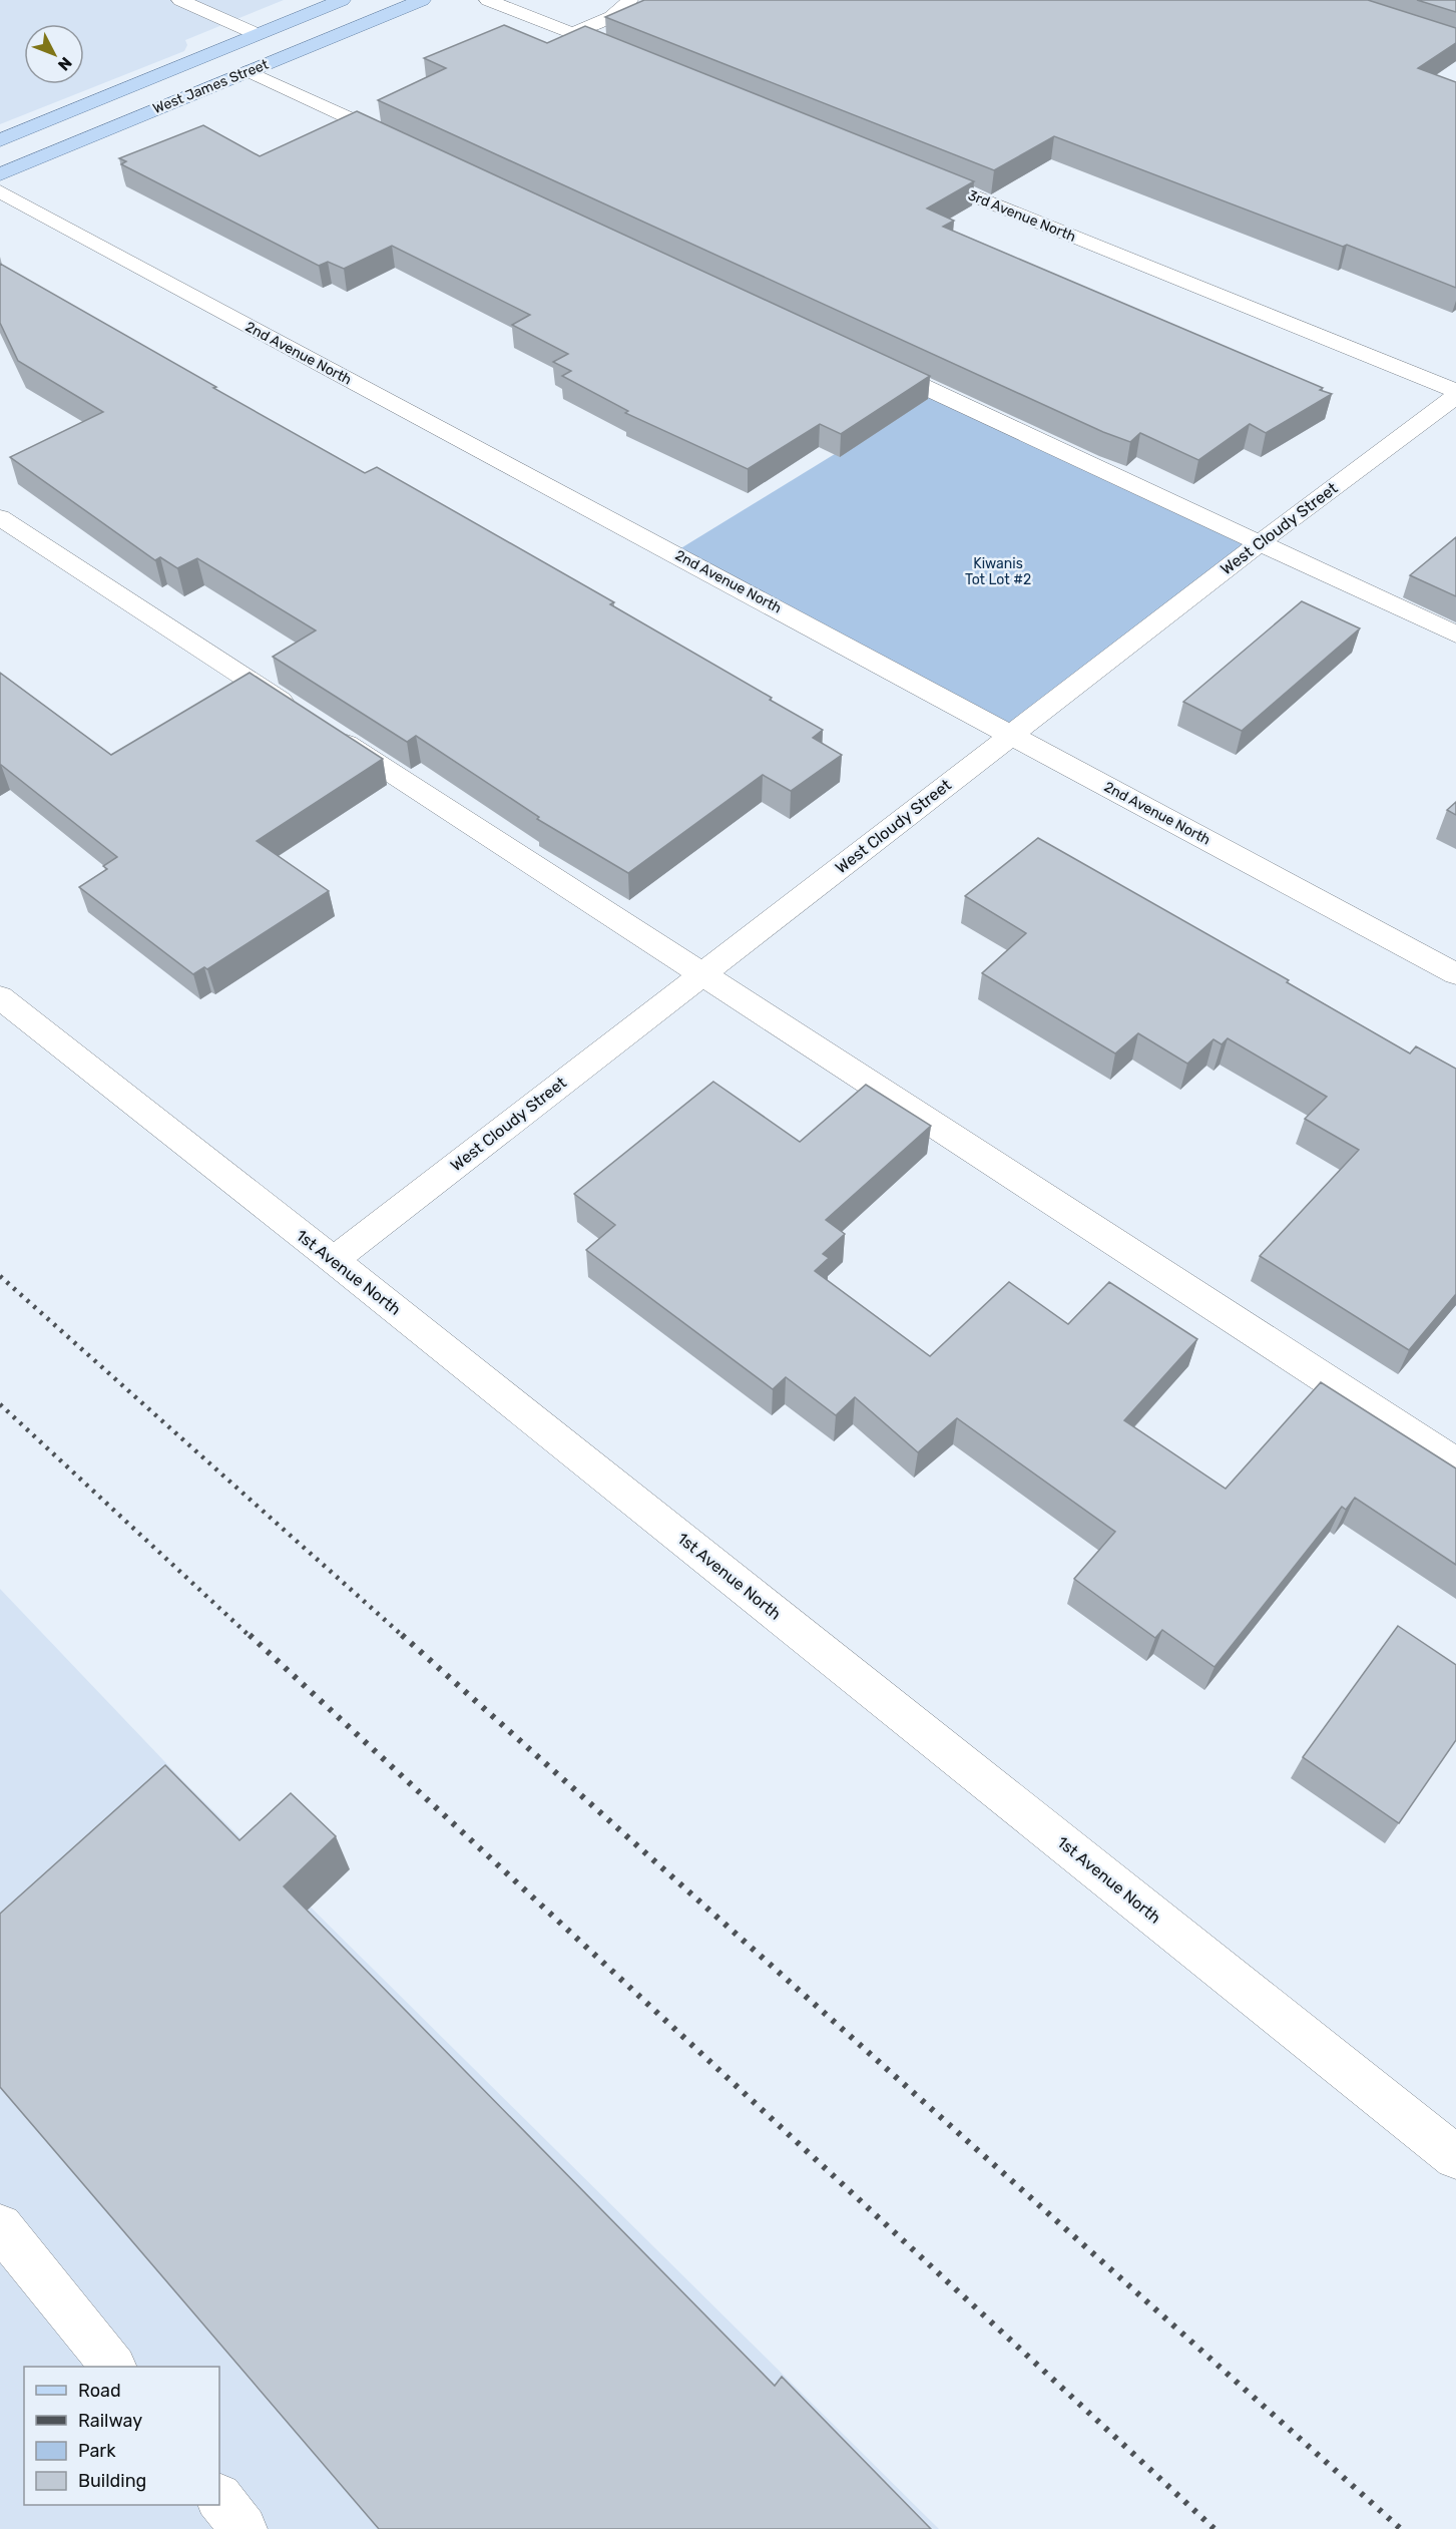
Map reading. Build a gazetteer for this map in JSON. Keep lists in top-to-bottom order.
{
  "streets": {
    "main road": ["West James Street"],
    "street": [
      "3rd Avenue North",
      "2nd Avenue North",
      "West Cloudy Street",
      "1st Avenue North"
    ]
  },
  "crossings": [
    ["2nd Avenue North", "West Cloudy Street"],
    ["West Cloudy Street", "1st Avenue North"]
  ],
  "parks": ["Kiwanis Tot Lot #2"],
  "legend": [
    "Road",
    "Railway",
    "Park",
    "Building"
  ],
  "north": "bottom right"
}
